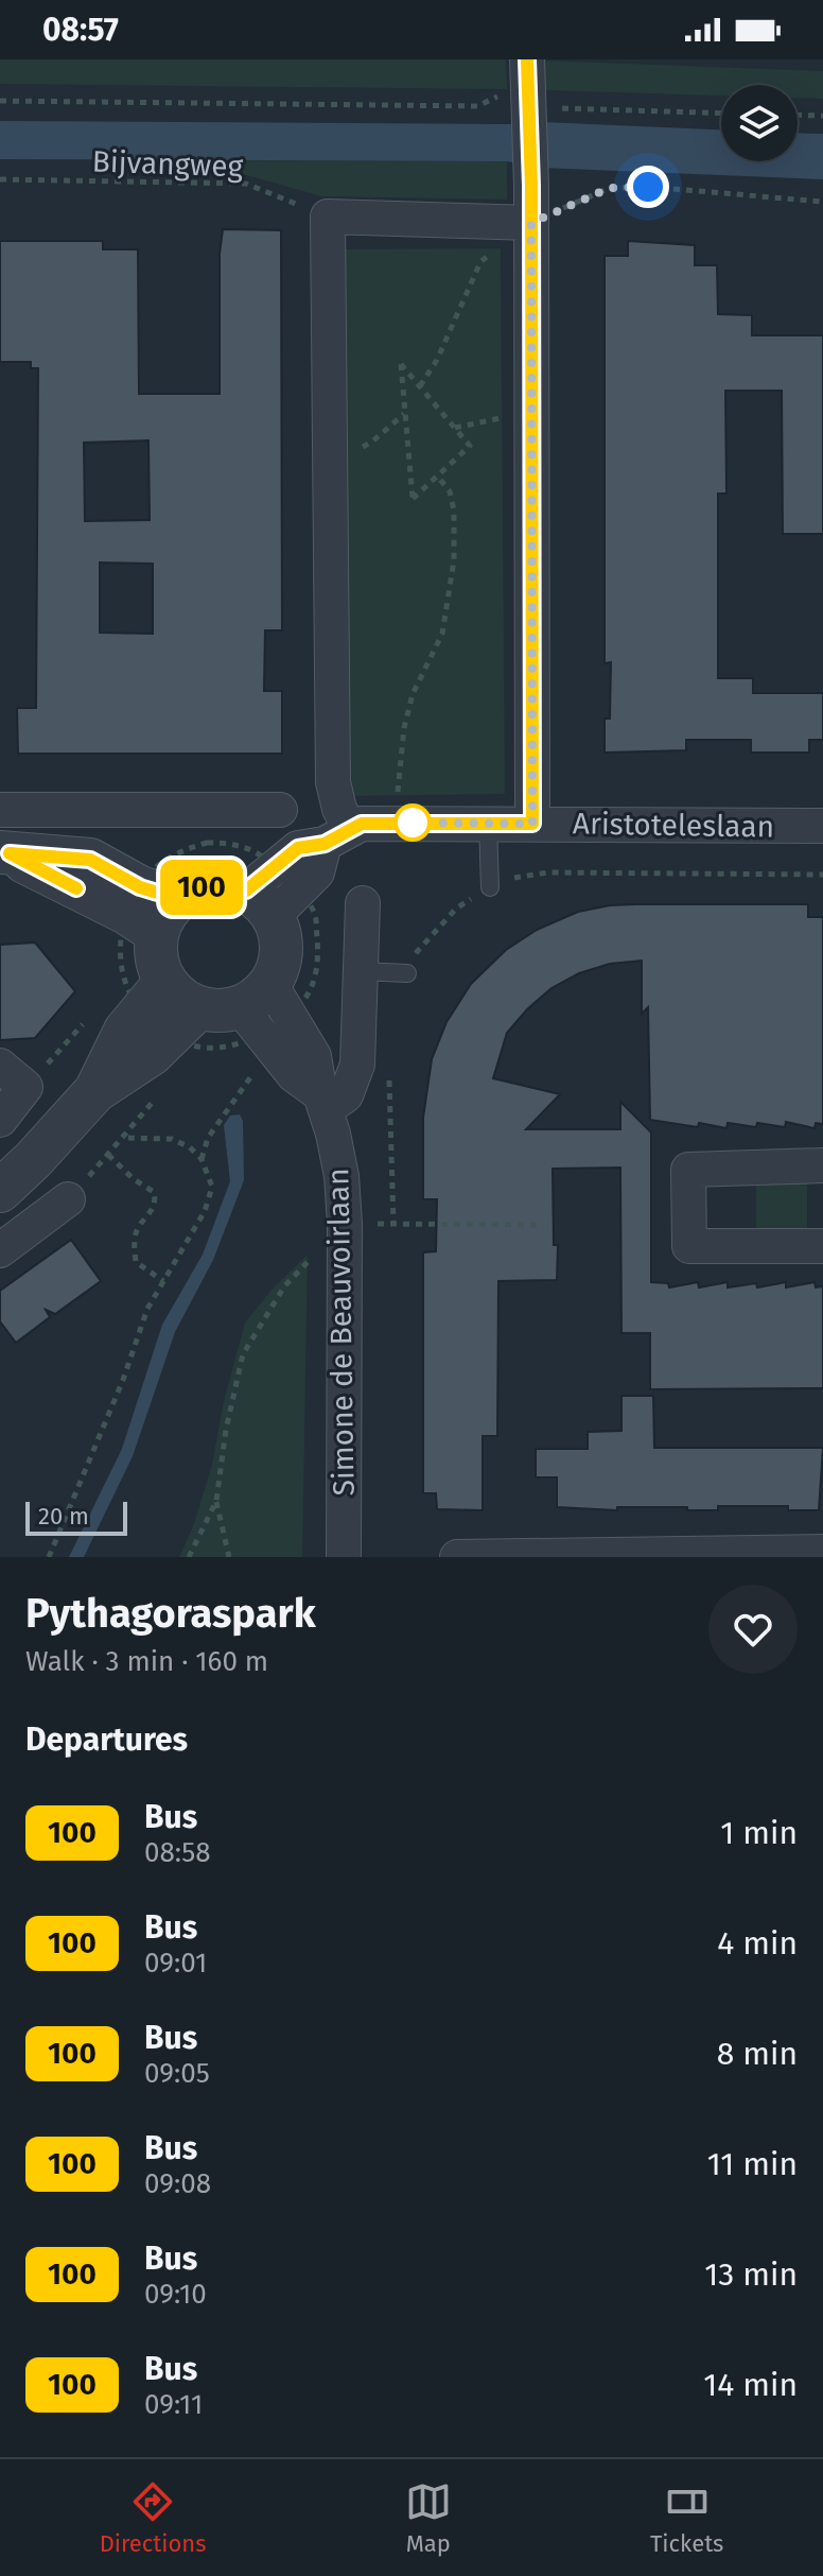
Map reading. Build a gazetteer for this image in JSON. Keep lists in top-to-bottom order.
{
  "streets": {
    "street": ["Aristoteleslaan", "Simone de Beauvoirlaan"],
    "path": ["Bijvangweg"]
  },
  "lines": ["bus line 100"],
  "scale_bar": "20 m",
  "page": {
    "status": "08:57",
    "on_map": "100",
    "scale": "20 m",
    "heading": [
      ["Pythagoraspark", "Walk · 3 min · 160 m"],
      "Departures"
    ],
    "list": [
      {
        "mark": "100",
        "name": "Bus",
        "note": "08:58",
        "value": "1 min"
      },
      {
        "mark": "100",
        "name": "Bus",
        "note": "09:01",
        "value": "4 min"
      },
      {
        "mark": "100",
        "name": "Bus",
        "note": "09:05",
        "value": "8 min"
      },
      {
        "mark": "100",
        "name": "Bus",
        "note": "09:08",
        "value": "11 min"
      },
      {
        "mark": "100",
        "name": "Bus",
        "note": "09:10",
        "value": "13 min"
      },
      {
        "mark": "100",
        "name": "Bus",
        "note": "09:11",
        "value": "14 min"
      }
    ],
    "tabs": ["Directions", "Map", "Tickets"]
  }
}
